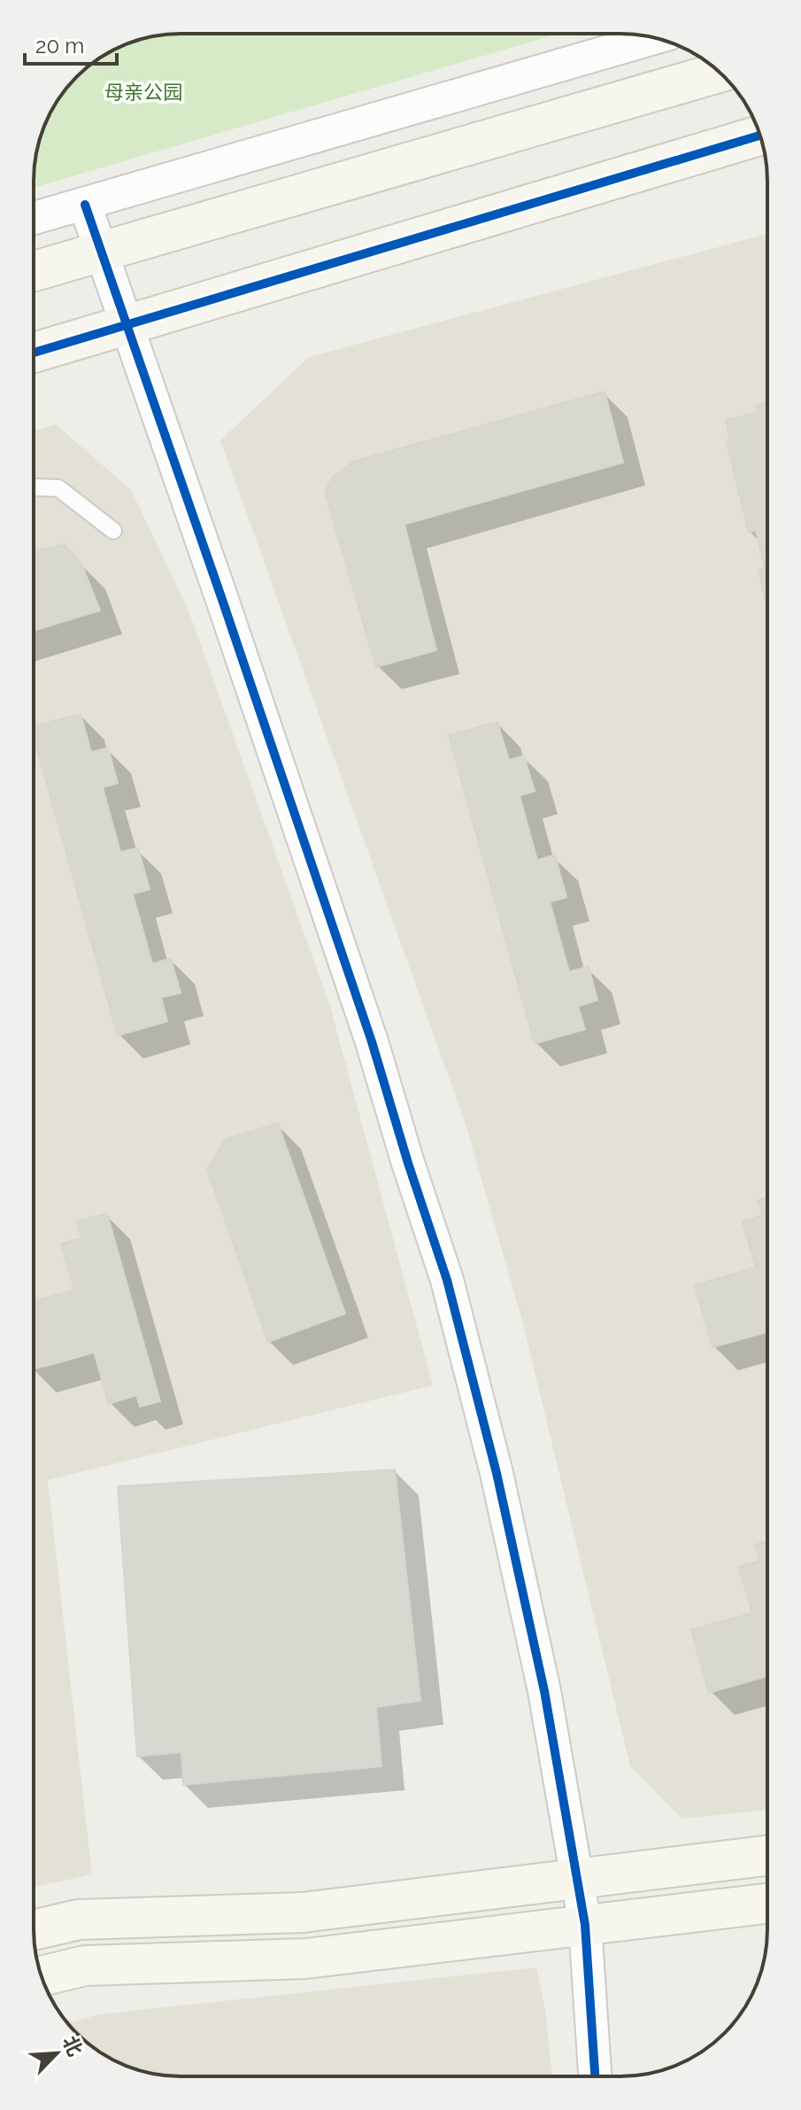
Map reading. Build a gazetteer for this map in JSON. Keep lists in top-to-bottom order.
{
  "parks": ["母亲公园"],
  "scale_bar": "20 m",
  "north": "top right"
}
